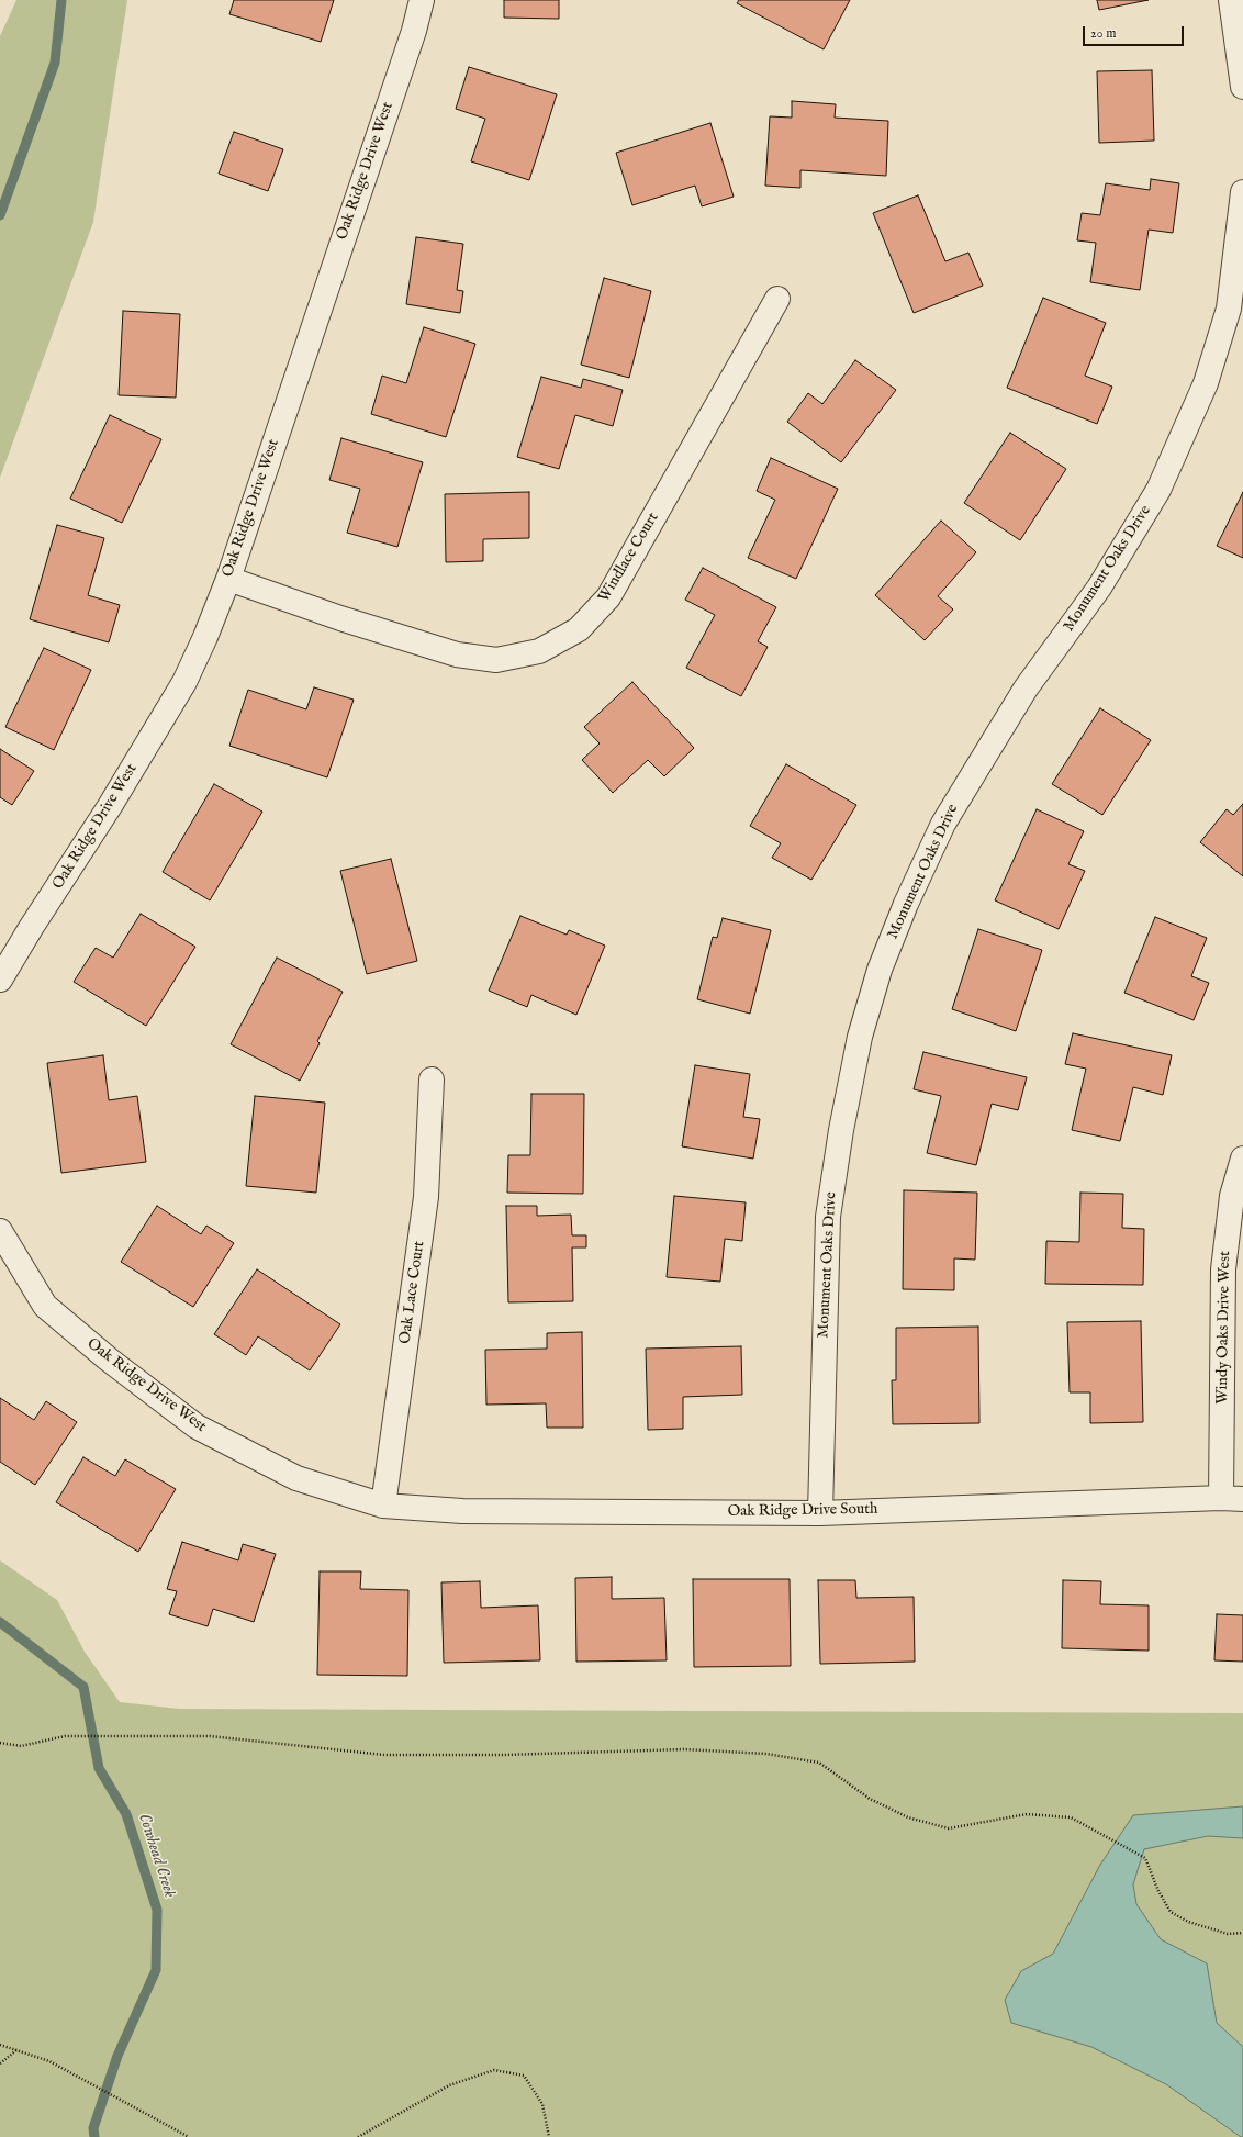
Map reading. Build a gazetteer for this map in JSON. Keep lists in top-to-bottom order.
{
  "streets": {
    "street": [
      "Oak Ridge Drive West",
      "Windlace Court",
      "Monument Oaks Drive",
      "Oak Lace Court",
      "Windy Oaks Drive West",
      "Oak Ridge Drive South"
    ]
  },
  "crossings": [
    ["Oak Ridge Drive West", "Windlace Court"],
    ["Oak Ridge Drive West", "Oak Lace Court"],
    ["Oak Ridge Drive West", "Oak Ridge Drive South"],
    ["Monument Oaks Drive", "Oak Ridge Drive South"],
    ["Oak Lace Court", "Oak Ridge Drive South"],
    ["Windy Oaks Drive West", "Oak Ridge Drive South"]
  ],
  "water": ["Cowhead Creek"],
  "scale_bar": "20 m"
}
